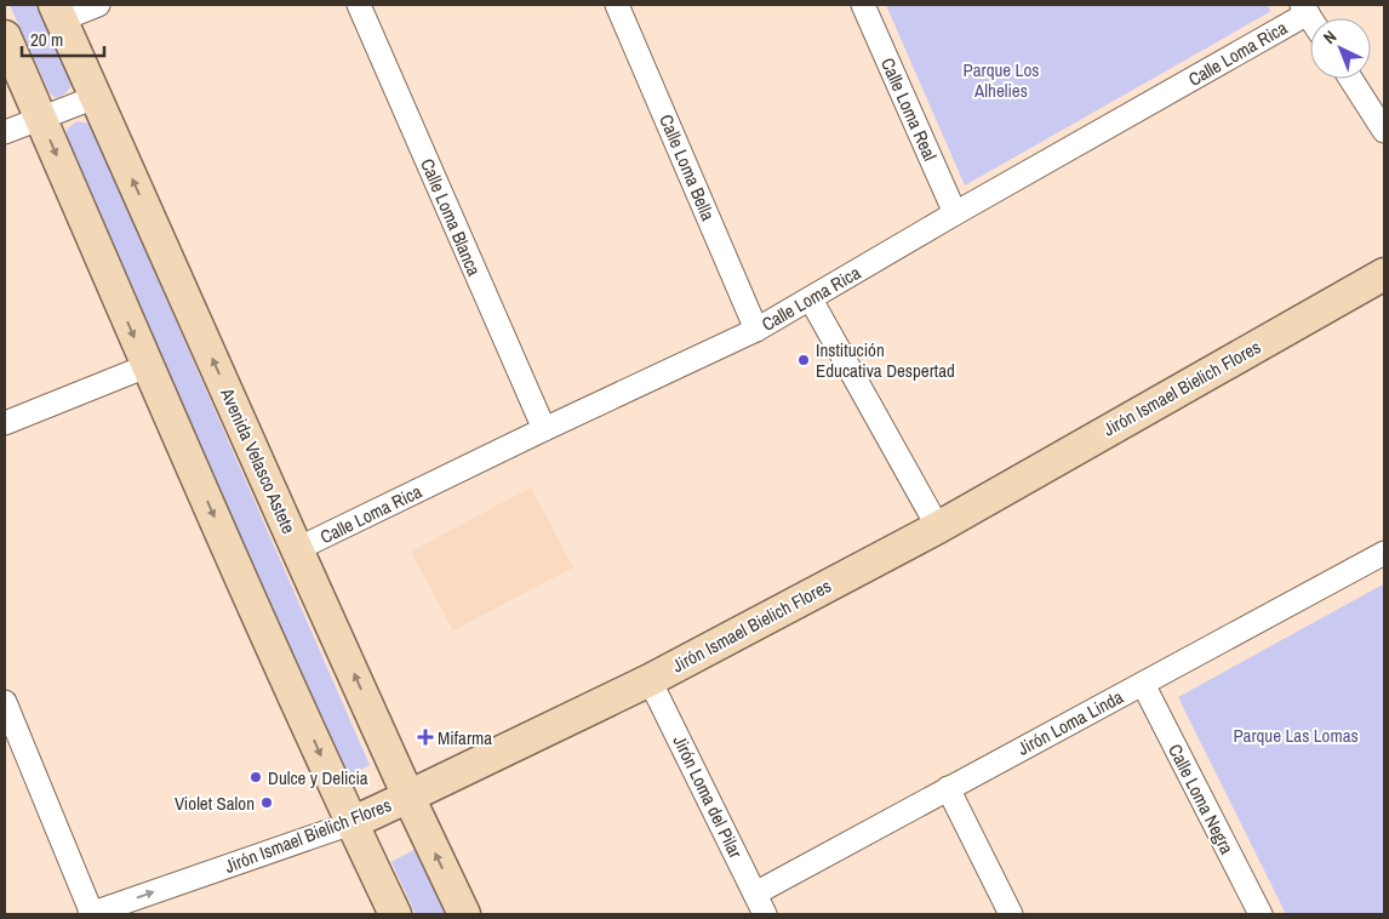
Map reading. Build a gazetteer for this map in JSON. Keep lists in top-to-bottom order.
{
  "streets": {
    "main road": ["Jirón Ismael Bielich Flores", "Avenida Velasco Astete"],
    "street": [
      "Calle Loma Rica",
      "Calle Loma Real",
      "Calle Loma Bella",
      "Calle Loma Blanca",
      "Jirón Loma Linda",
      "Jirón Loma del Pilar",
      "Calle Loma Negra"
    ]
  },
  "crossings": [
    ["Calle Loma Rica", "Calle Loma Real"],
    ["Calle Loma Rica", "Calle Loma Bella"],
    ["Calle Loma Rica", "Calle Loma Blanca"],
    ["Calle Loma Rica", "Avenida Velasco Astete"],
    ["Jirón Ismael Bielich Flores", "Avenida Velasco Astete"],
    ["Jirón Ismael Bielich Flores", "Jirón Loma del Pilar"],
    ["Jirón Loma Linda", "Jirón Loma del Pilar"],
    ["Jirón Loma Linda", "Calle Loma Negra"]
  ],
  "parks": ["Parque Los Alhelies", "Parque Las Lomas"],
  "places": {
    "other": ["Institución Educativa Despertad", "Dulce y Delicia", "Violet Salon"],
    "health": ["Mifarma"]
  },
  "scale_bar": "20 m",
  "north": "top left"
}
